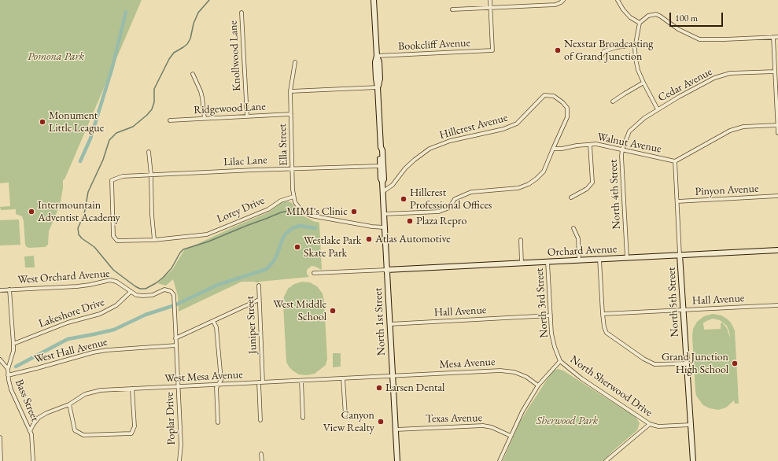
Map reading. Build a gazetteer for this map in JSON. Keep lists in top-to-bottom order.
{
  "streets": {
    "street": [
      "Bookcliff Avenue",
      "Knollwood Lane",
      "Cedar Avenue",
      "Ridgewood Lane",
      "Hillcrest Avenue",
      "Walnut Avenue",
      "Ella Street",
      "Lilac Lane",
      "Pinyon Avenue",
      "North 4th Street",
      "Lorey Drive",
      "Orchard Avenue",
      "West Orchard Avenue",
      "Hall Avenue",
      "North 5th Street",
      "North 3rd Street",
      "Lakeshore Drive",
      "North 1st Street",
      "Juniper Street",
      "West Hall Avenue",
      "Mesa Avenue",
      "West Mesa Avenue",
      "North Sherwood Drive",
      "Bass Street",
      "Poplar Drive",
      "Texas Avenue"
    ]
  },
  "crossings": [
    ["Bookcliff Avenue", "North 1st Street"],
    ["Knollwood Lane", "Ridgewood Lane"],
    ["Cedar Avenue", "Walnut Avenue"],
    ["Cedar Avenue", "North 4th Street"],
    ["Ridgewood Lane", "Ella Street"],
    ["Hillcrest Avenue", "Walnut Avenue"],
    ["Hillcrest Avenue", "North 1st Street"],
    ["Walnut Avenue", "North 4th Street"],
    ["Walnut Avenue", "North 5th Street"],
    ["Ella Street", "Lilac Lane"],
    ["Ella Street", "Lorey Drive"],
    ["Lilac Lane", "Lorey Drive"],
    ["Lilac Lane", "North 1st Street"],
    ["Pinyon Avenue", "North 5th Street"],
    ["North 4th Street", "Orchard Avenue"],
    ["Orchard Avenue", "North 5th Street"],
    ["Orchard Avenue", "North 3rd Street"],
    ["Orchard Avenue", "North 1st Street"],
    ["West Orchard Avenue", "Lakeshore Drive"],
    ["West Orchard Avenue", "Bass Street"],
    ["West Orchard Avenue", "Poplar Drive"],
    ["Hall Avenue", "North 5th Street"],
    ["Hall Avenue", "North 3rd Street"],
    ["Hall Avenue", "North 1st Street"],
    ["North 5th Street", "North Sherwood Drive"],
    ["North 3rd Street", "North Sherwood Drive"],
    ["Lakeshore Drive", "Bass Street"],
    ["North 1st Street", "Mesa Avenue"],
    ["North 1st Street", "West Mesa Avenue"],
    ["North 1st Street", "Texas Avenue"],
    ["Juniper Street", "West Mesa Avenue"],
    ["West Hall Avenue", "Bass Street"],
    ["West Hall Avenue", "Poplar Drive"],
    ["Mesa Avenue", "West Mesa Avenue"],
    ["West Mesa Avenue", "Bass Street"],
    ["West Mesa Avenue", "Poplar Drive"]
  ],
  "parks": ["Pomona Park", "Sherwood Park"],
  "places": [
    "Nexstar Broadcasting of Grand Junction",
    "Monument Little League",
    "Hillcrest Professional Offices",
    "Intermountain Adventist Academy",
    "MIMI's Clinic",
    "Plaza Repro",
    "Atlas Automotive",
    "Westlake Park Skate Park",
    "West Middle School",
    "Grand Junction High School",
    "Larsen Dental",
    "Canyon View Realty"
  ],
  "scale_bar": "100 m"
}
